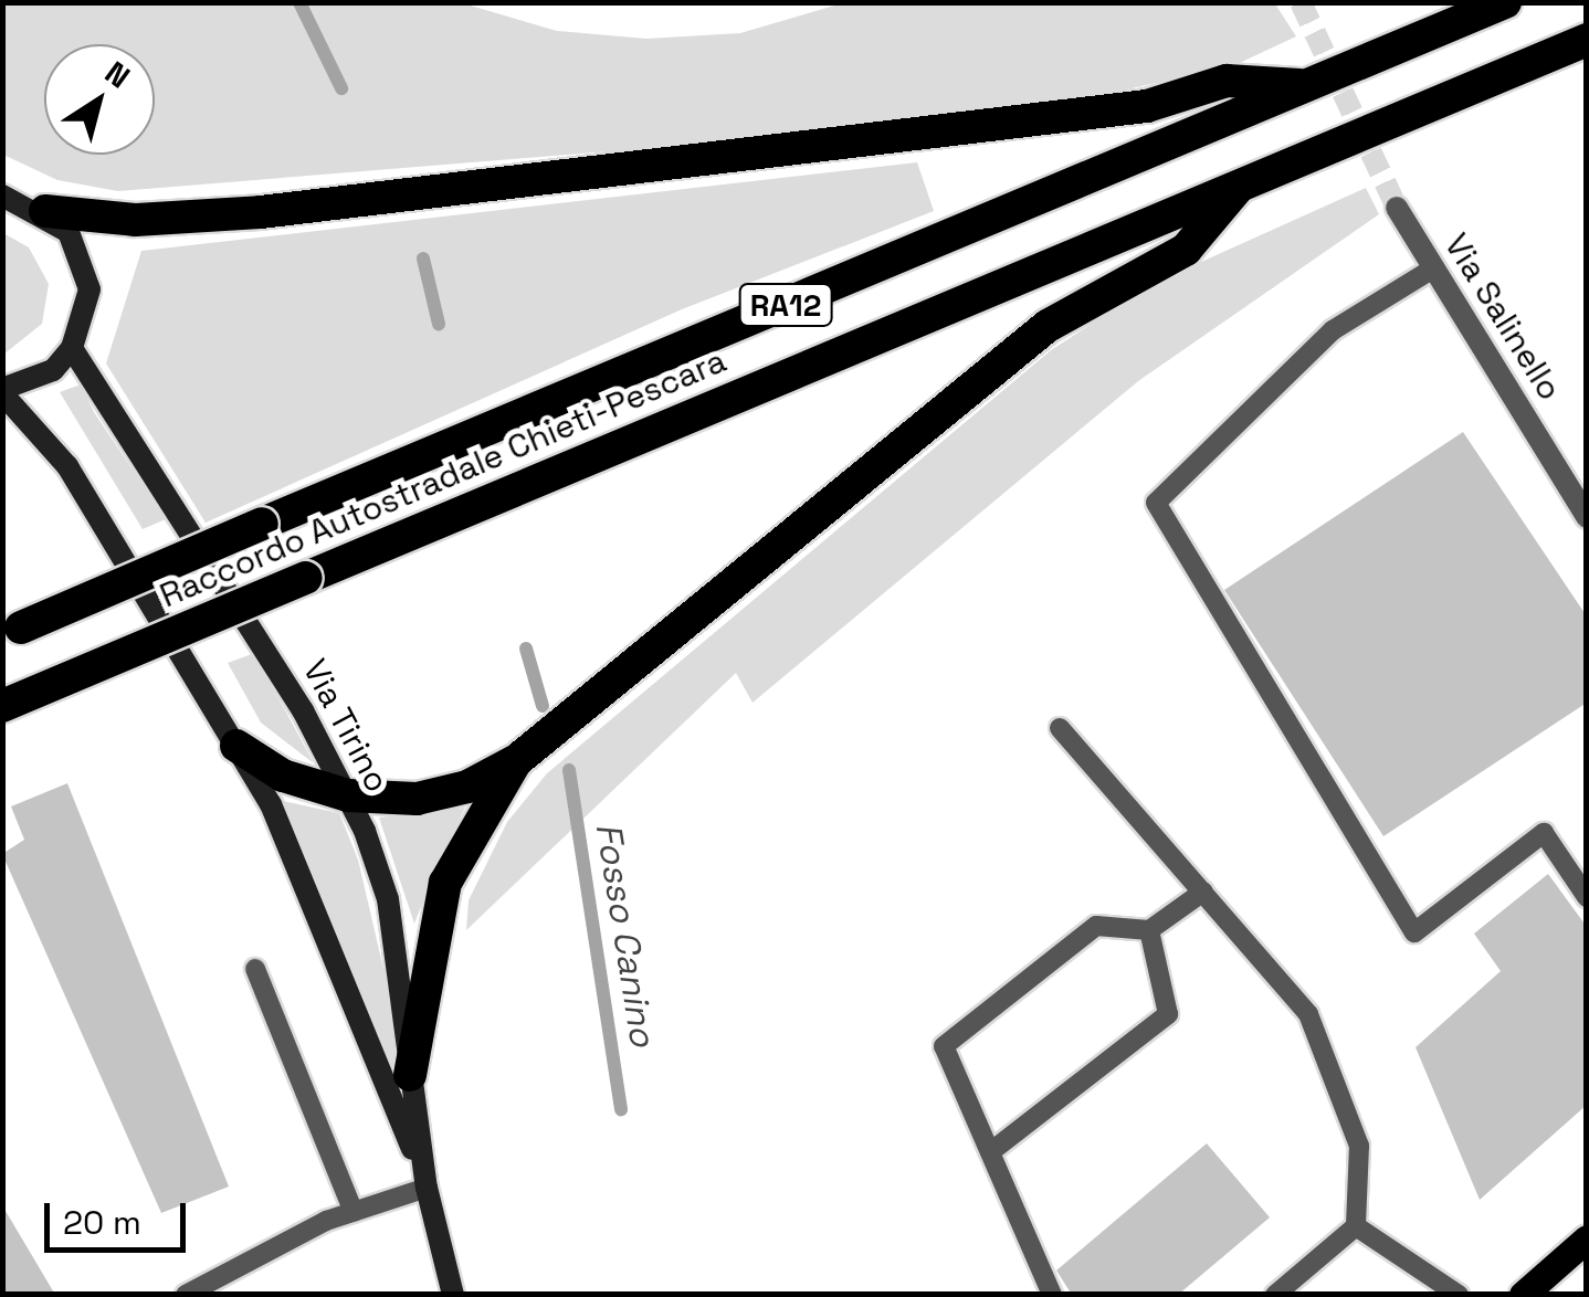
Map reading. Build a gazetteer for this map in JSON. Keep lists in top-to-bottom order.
{
  "streets": {
    "highway": ["RA12", "Raccordo Autostradale Chieti-Pescara"],
    "main road": ["Via Tirino"],
    "street": ["Via Salinello"]
  },
  "water": ["Fosso Canino"],
  "scale_bar": "20 m",
  "north": "top right"
}
